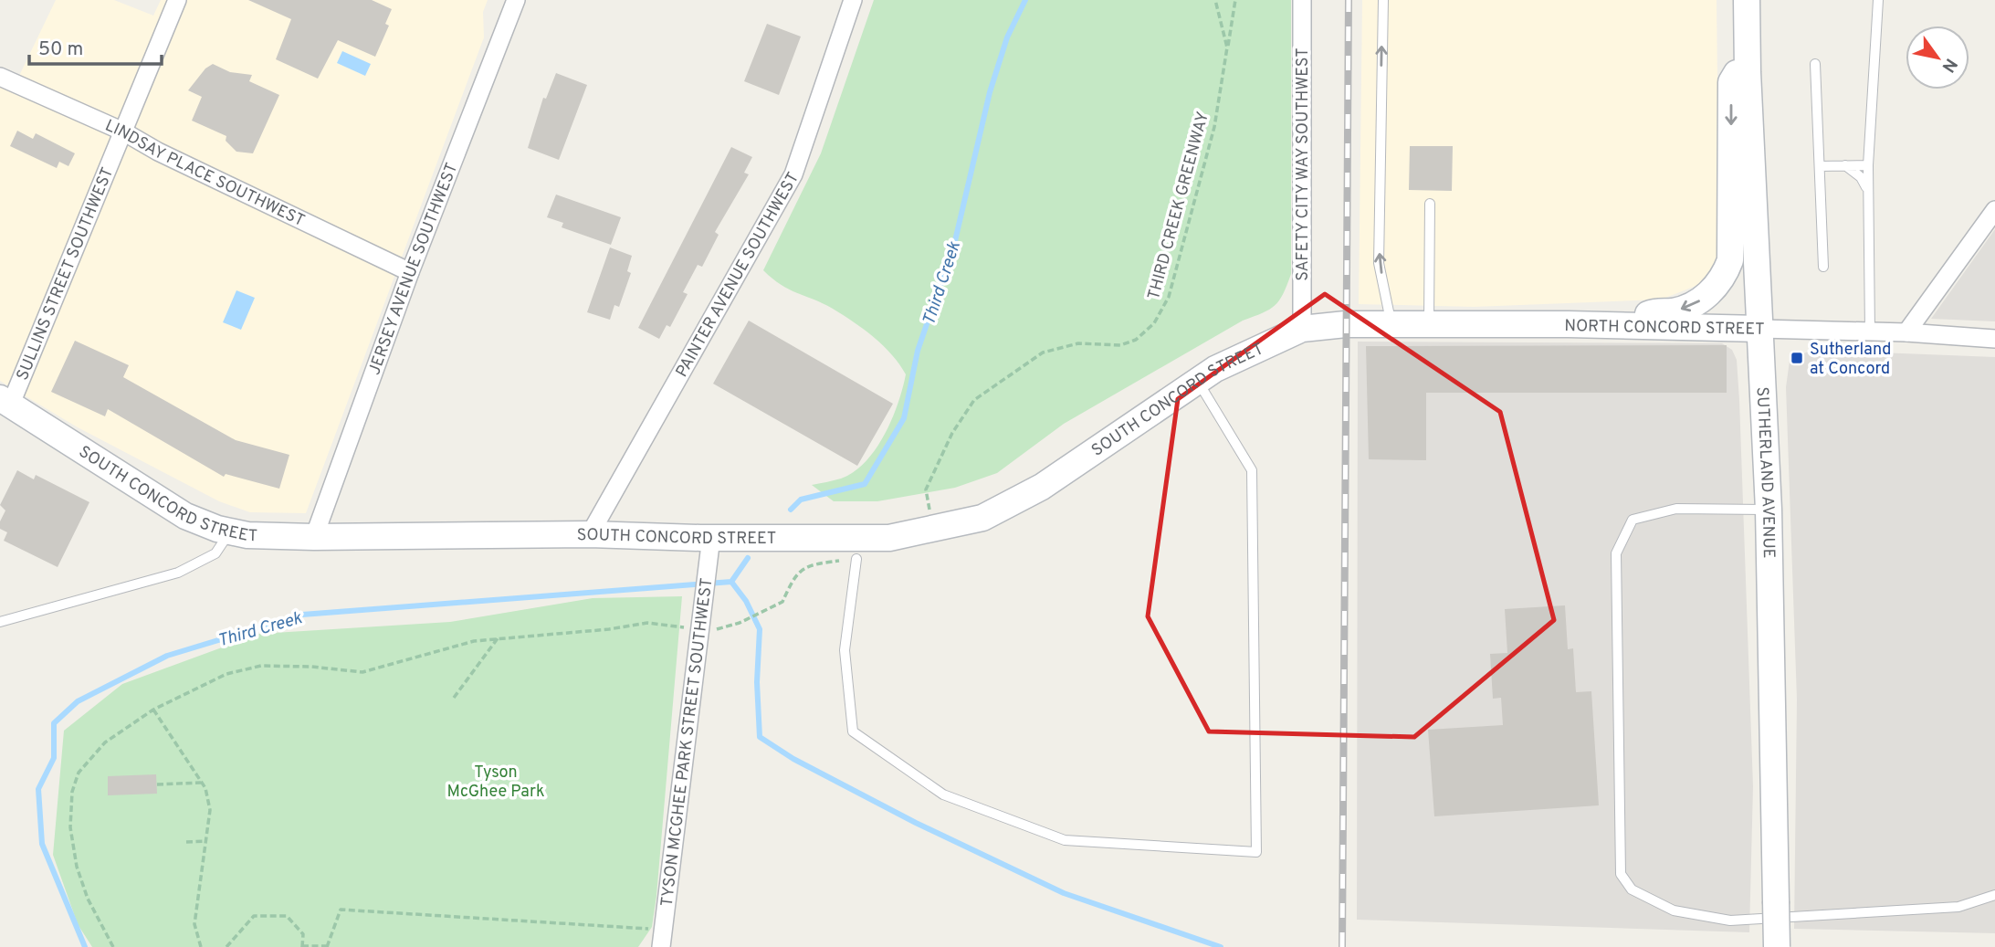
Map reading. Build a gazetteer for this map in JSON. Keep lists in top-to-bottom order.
{
  "streets": {
    "street": [
      "SAFETY CITY WAY SOUTHWEST",
      "LINDSAY PLACE SOUTHWEST",
      "JERSEY AVENUE SOUTHWEST",
      "SULLINS STREET SOUTHWEST",
      "PAINTER AVENUE SOUTHWEST",
      "NORTH CONCORD STREET",
      "SOUTH CONCORD STREET",
      "SUTHERLAND AVENUE",
      "TYSON MCGHEE PARK STREET SOUTHWEST"
    ],
    "path": ["THIRD CREEK GREENWAY"]
  },
  "crossings": [
    ["SAFETY CITY WAY SOUTHWEST", "SOUTH CONCORD STREET"],
    ["LINDSAY PLACE SOUTHWEST", "JERSEY AVENUE SOUTHWEST"],
    ["LINDSAY PLACE SOUTHWEST", "SULLINS STREET SOUTHWEST"],
    ["THIRD CREEK GREENWAY", "SOUTH CONCORD STREET"],
    ["JERSEY AVENUE SOUTHWEST", "SOUTH CONCORD STREET"],
    ["SULLINS STREET SOUTHWEST", "SOUTH CONCORD STREET"],
    ["PAINTER AVENUE SOUTHWEST", "SOUTH CONCORD STREET"],
    ["NORTH CONCORD STREET", "SOUTH CONCORD STREET"],
    ["NORTH CONCORD STREET", "SUTHERLAND AVENUE"],
    ["SOUTH CONCORD STREET", "TYSON MCGHEE PARK STREET SOUTHWEST"]
  ],
  "water": ["Third Creek"],
  "parks": ["Tyson McGhee Park"],
  "places": {
    "transit": ["Sutherland at Concord"]
  },
  "scale_bar": "50 m",
  "north": "bottom right"
}
